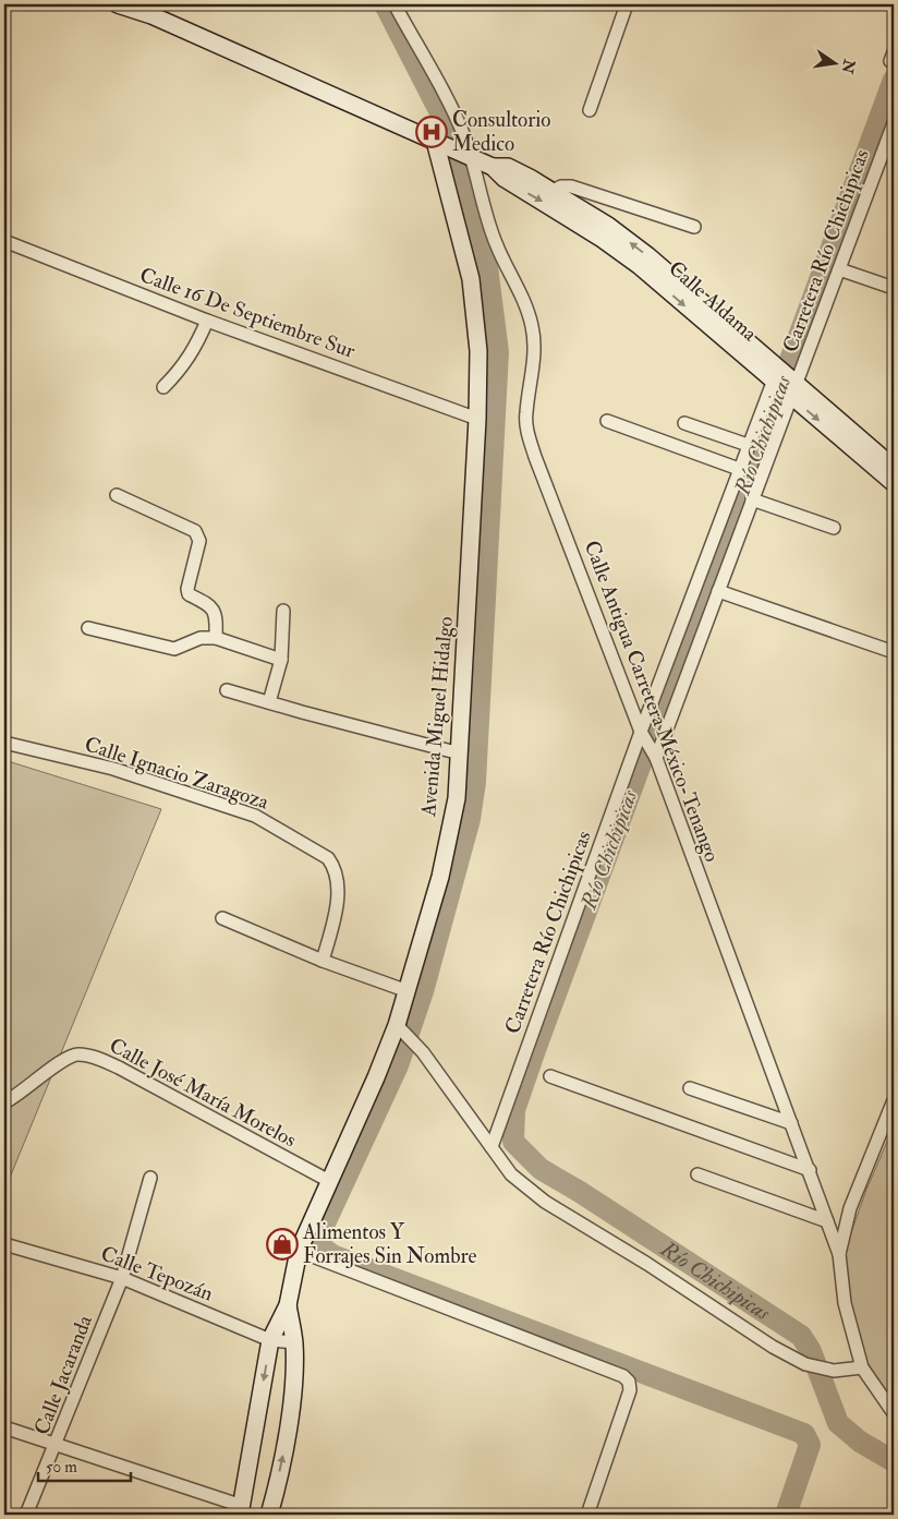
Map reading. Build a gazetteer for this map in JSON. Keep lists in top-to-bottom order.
{
  "streets": {
    "street": [
      "Carretera Río Chichipicas",
      "Calle Aldama",
      "Calle 16 De Septiembre Sur",
      "Calle Antigua Carretera México-Tenango",
      "Avenida Miguel Hidalgo",
      "Calle Ignacio Zaragoza",
      "Calle José María Morelos",
      "Calle Tepozán",
      "Calle Jacaranda"
    ]
  },
  "crossings": [
    ["Carretera Río Chichipicas", "Calle Aldama"],
    ["Carretera Río Chichipicas", "Calle Antigua Carretera México-Tenango"],
    ["Calle Aldama", "Calle Antigua Carretera México-Tenango"],
    ["Calle Aldama", "Avenida Miguel Hidalgo"],
    ["Calle 16 De Septiembre Sur", "Avenida Miguel Hidalgo"],
    ["Calle Antigua Carretera México-Tenango", "Avenida Miguel Hidalgo"],
    ["Avenida Miguel Hidalgo", "Calle José María Morelos"],
    ["Avenida Miguel Hidalgo", "Calle Tepozán"],
    ["Calle Tepozán", "Calle Jacaranda"]
  ],
  "water": ["Río Chichipicas"],
  "places": {
    "hospital": ["Consultorio Medico"],
    "shop": ["Alimentos Y Forrajes Sin Nombre"]
  },
  "scale_bar": "50 m",
  "north": "right"
}
